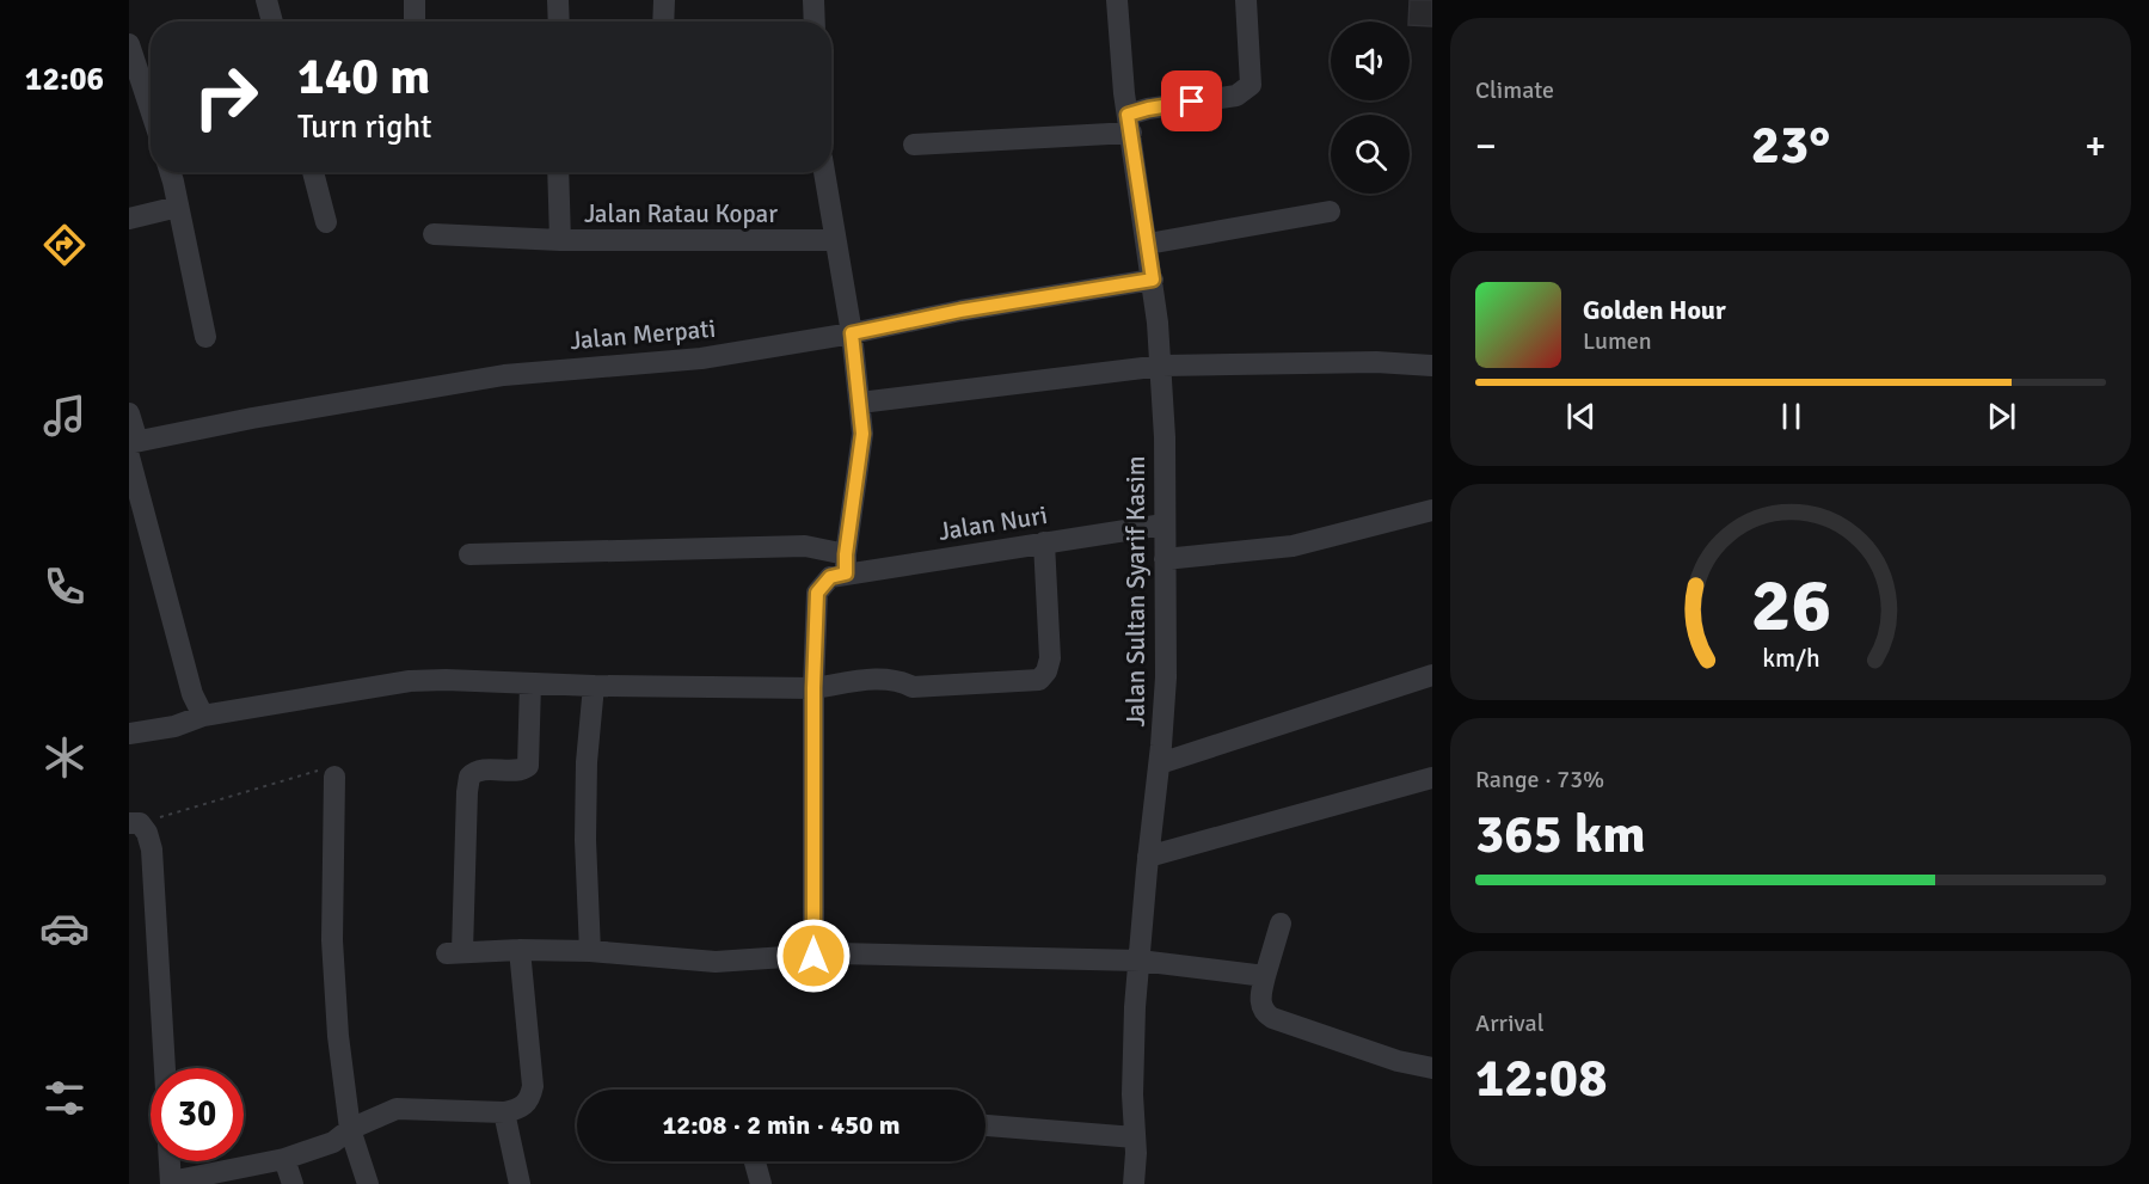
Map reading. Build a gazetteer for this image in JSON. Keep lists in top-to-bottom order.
{
  "streets": {
    "street": [
      "Jalan Ratau Kopar",
      "Jalan Merpati",
      "Jalan Nuri",
      "Jalan Sultan Syarif Kasim"
    ]
  },
  "crossings": [
    ["Jalan Merpati", "Jalan Sultan Syarif Kasim"],
    ["Jalan Nuri", "Jalan Sultan Syarif Kasim"]
  ],
  "page": {
    "tabs": "12:06",
    "tile": [
      "Climate",
      ["Range · 73%", "365 km"],
      ["Arrival", "12:08"]
    ],
    "turn": ["140 m", "Turn right"],
    "heat": ["−", "23°", "+"],
    "song": ["Golden Hour", "Lumen"],
    "limit": "30",
    "trip": "12:08 · 2 min · 450 m",
    "gauge": ["26", "km/h"]
  }
}
